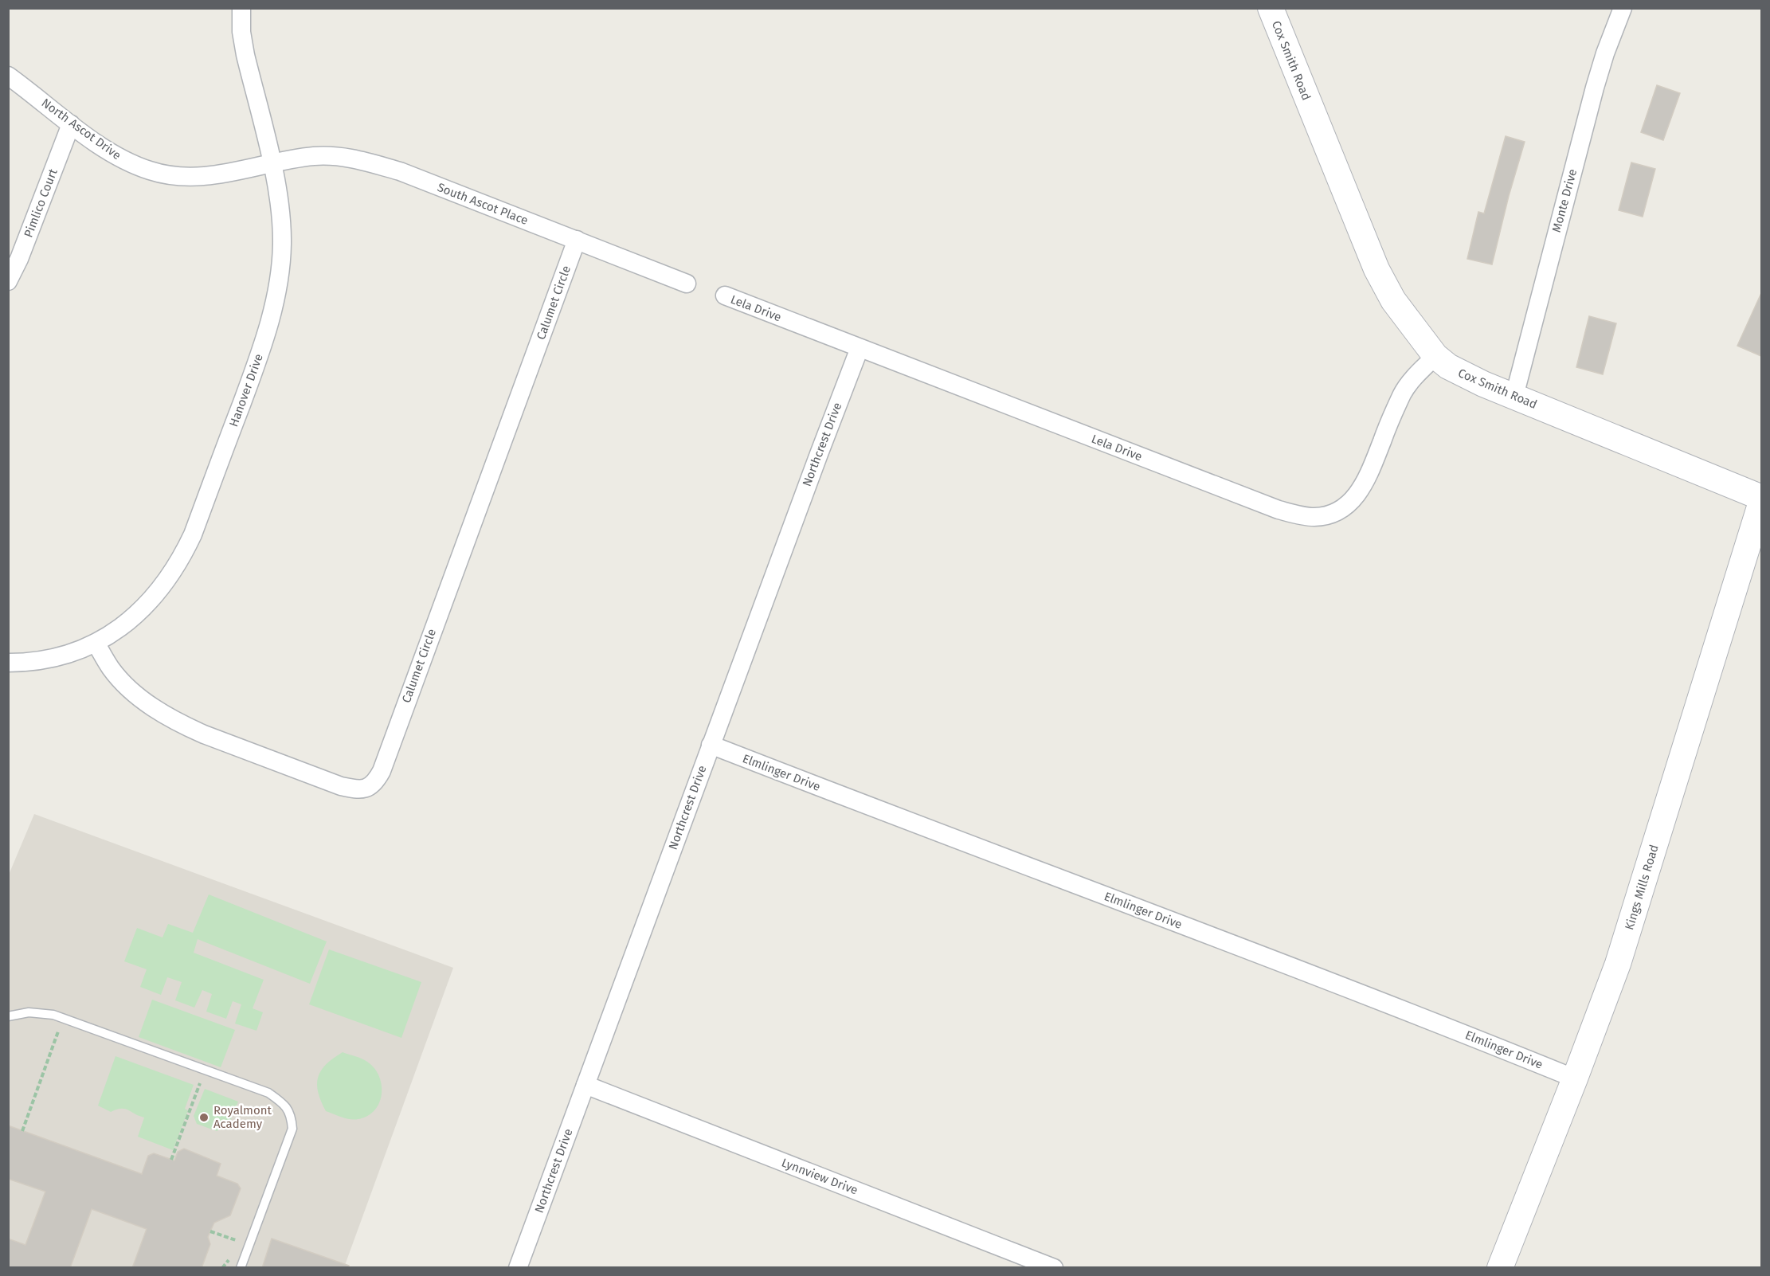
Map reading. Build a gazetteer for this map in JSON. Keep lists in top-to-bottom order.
{
  "streets": {
    "street": [
      "Cox Smith Road",
      "North Ascot Drive",
      "Monte Drive",
      "Pimlico Court",
      "South Ascot Place",
      "Calumet Circle",
      "Lela Drive",
      "Hanover Drive",
      "Northcrest Drive",
      "Elmlinger Drive",
      "Kings Mills Road",
      "Lynnview Drive"
    ]
  },
  "crossings": [
    ["Cox Smith Road", "Monte Drive"],
    ["Cox Smith Road", "Lela Drive"],
    ["Cox Smith Road", "Kings Mills Road"],
    ["North Ascot Drive", "Pimlico Court"],
    ["North Ascot Drive", "South Ascot Place"],
    ["North Ascot Drive", "Hanover Drive"],
    ["South Ascot Place", "Calumet Circle"],
    ["South Ascot Place", "Hanover Drive"],
    ["Calumet Circle", "Hanover Drive"],
    ["Lela Drive", "Northcrest Drive"],
    ["Northcrest Drive", "Elmlinger Drive"],
    ["Northcrest Drive", "Lynnview Drive"],
    ["Elmlinger Drive", "Kings Mills Road"]
  ],
  "places": ["Royalmont Academy"]
}
